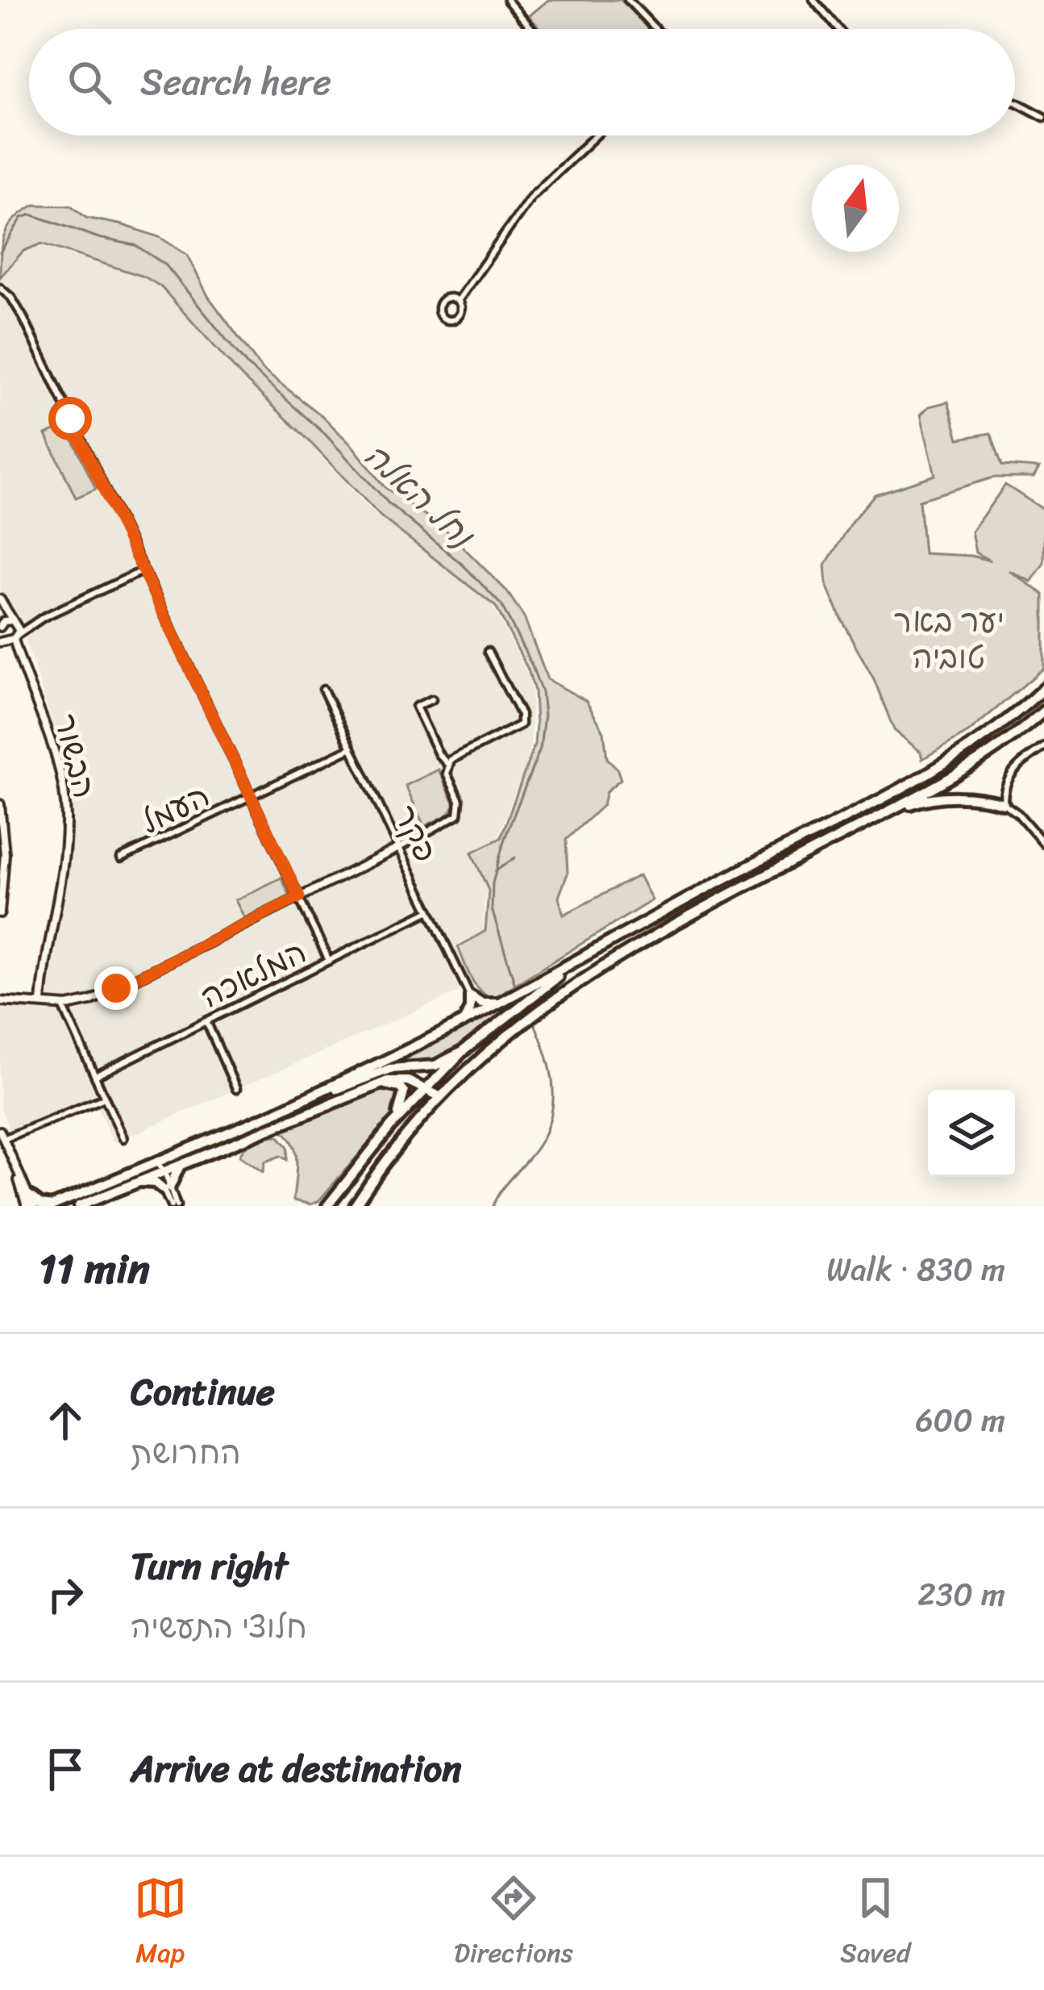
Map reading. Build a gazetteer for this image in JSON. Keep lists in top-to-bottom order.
{
  "streets": {
    "street": [
      "הבשור",
      "העמל",
      "פקר",
      "המלאכה"
    ]
  },
  "crossings": [
    ["העמל", "פקר"],
    ["פקר", "המלאכה"]
  ],
  "water": ["נחל האלה"],
  "parks": ["יער באר טוביה"],
  "north": "top",
  "page": {
    "search": "Search here",
    "heading": ["11 min", "Walk · 830 m"],
    "list": [
      ["Continue", "החרושת", "600 m"],
      ["Turn right", "חלוצי התעשיה", "230 m"],
      "Arrive at destination"
    ],
    "nav": ["Map", "Directions", "Saved"]
  }
}
